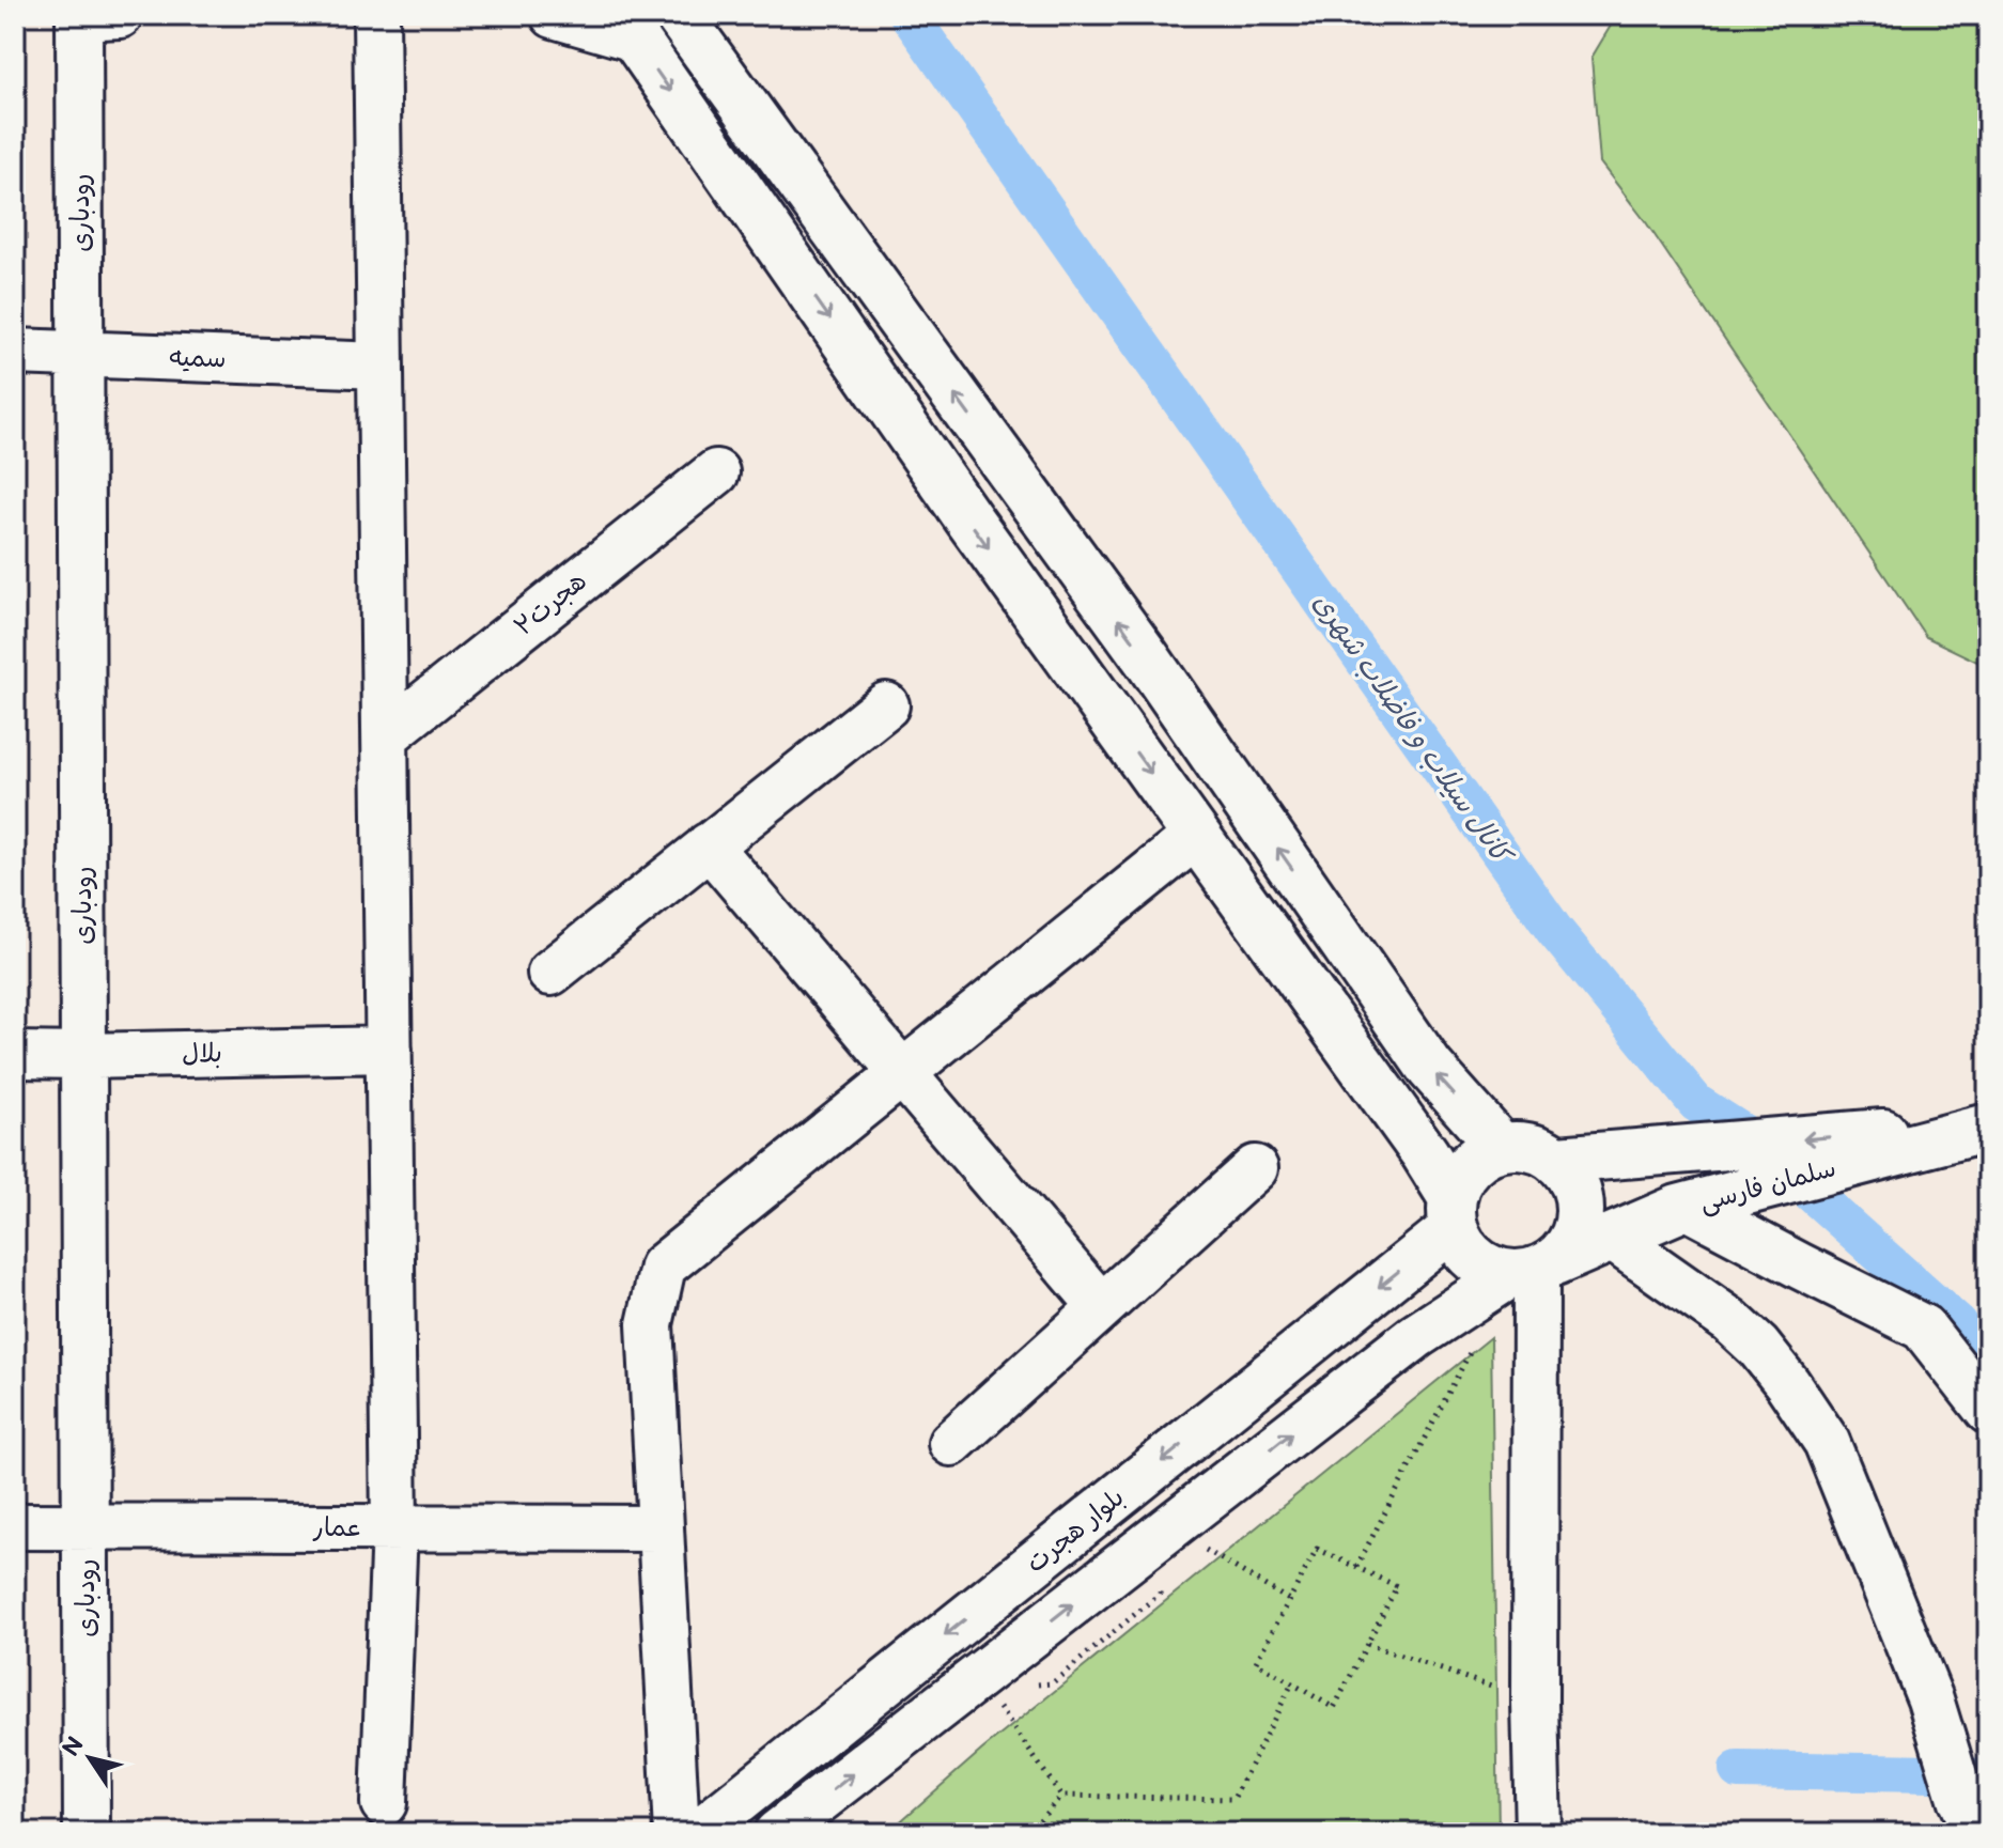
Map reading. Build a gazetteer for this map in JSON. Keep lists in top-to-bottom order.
{
  "streets": {
    "street": [
      "رودباری",
      "سمیه",
      "هجرت۲",
      "بلال",
      "سلمان فارسی",
      "عمار",
      "بلوار هجرت"
    ]
  },
  "crossings": [
    ["رودباری", "سمیه"],
    ["رودباری", "بلال"],
    ["رودباری", "عمار"],
    ["سلمان فارسی", "بلوار هجرت"]
  ],
  "water": ["کانال سیلاب و فاضلاب شهری"],
  "north": "top left"
}
